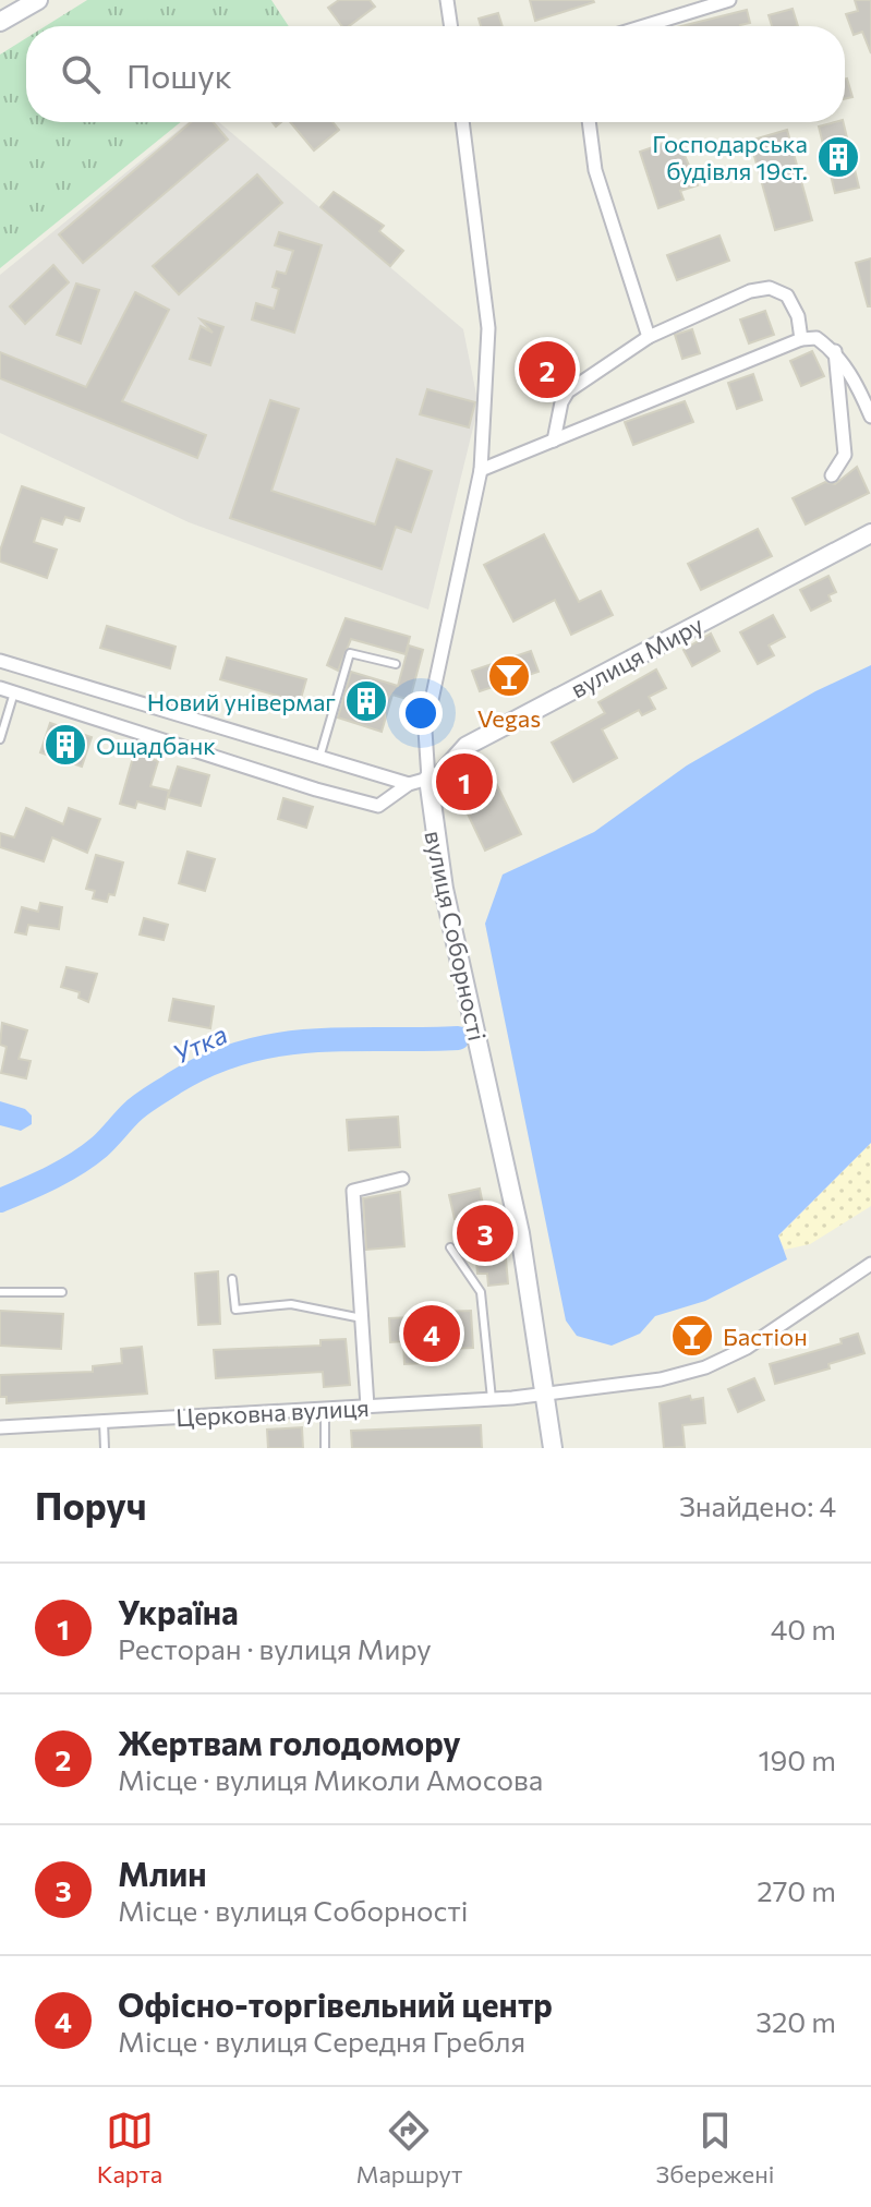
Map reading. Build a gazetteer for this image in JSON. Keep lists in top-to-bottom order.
{
  "streets": {
    "main road": ["вулиця Миру", "вулиця Соборності"],
    "street": ["Церковна вулиця"]
  },
  "crossings": [
    ["вулиця Миру", "вулиця Соборності"],
    ["вулиця Соборності", "Церковна вулиця"]
  ],
  "water": ["Утка"],
  "places": {
    "building": ["Господарська будівля 19ст.", "Новий універмаг", "Ощадбанк"],
    "bar": ["Vegas", "Бастіон"]
  },
  "page": {
    "search": "Пошук",
    "pins": [
      "2",
      "1",
      "3",
      "4"
    ],
    "heading": ["Поруч", "Знайдено: 4"],
    "list": [
      {
        "mark": "1",
        "name": "Україна",
        "note": "Ресторан · вулиця Миру",
        "value": "40 m"
      },
      {
        "mark": "2",
        "name": "Жертвам голодомору",
        "note": "Місце · вулиця Миколи Амосова",
        "value": "190 m"
      },
      {
        "mark": "3",
        "name": "Млин",
        "note": "Місце · вулиця Соборності",
        "value": "270 m"
      },
      {
        "mark": "4",
        "name": "Офісно-торгівельний центр",
        "note": "Місце · вулиця Середня Гребля",
        "value": "320 m"
      }
    ],
    "nav": ["Карта", "Маршрут", "Збережені"]
  }
}
